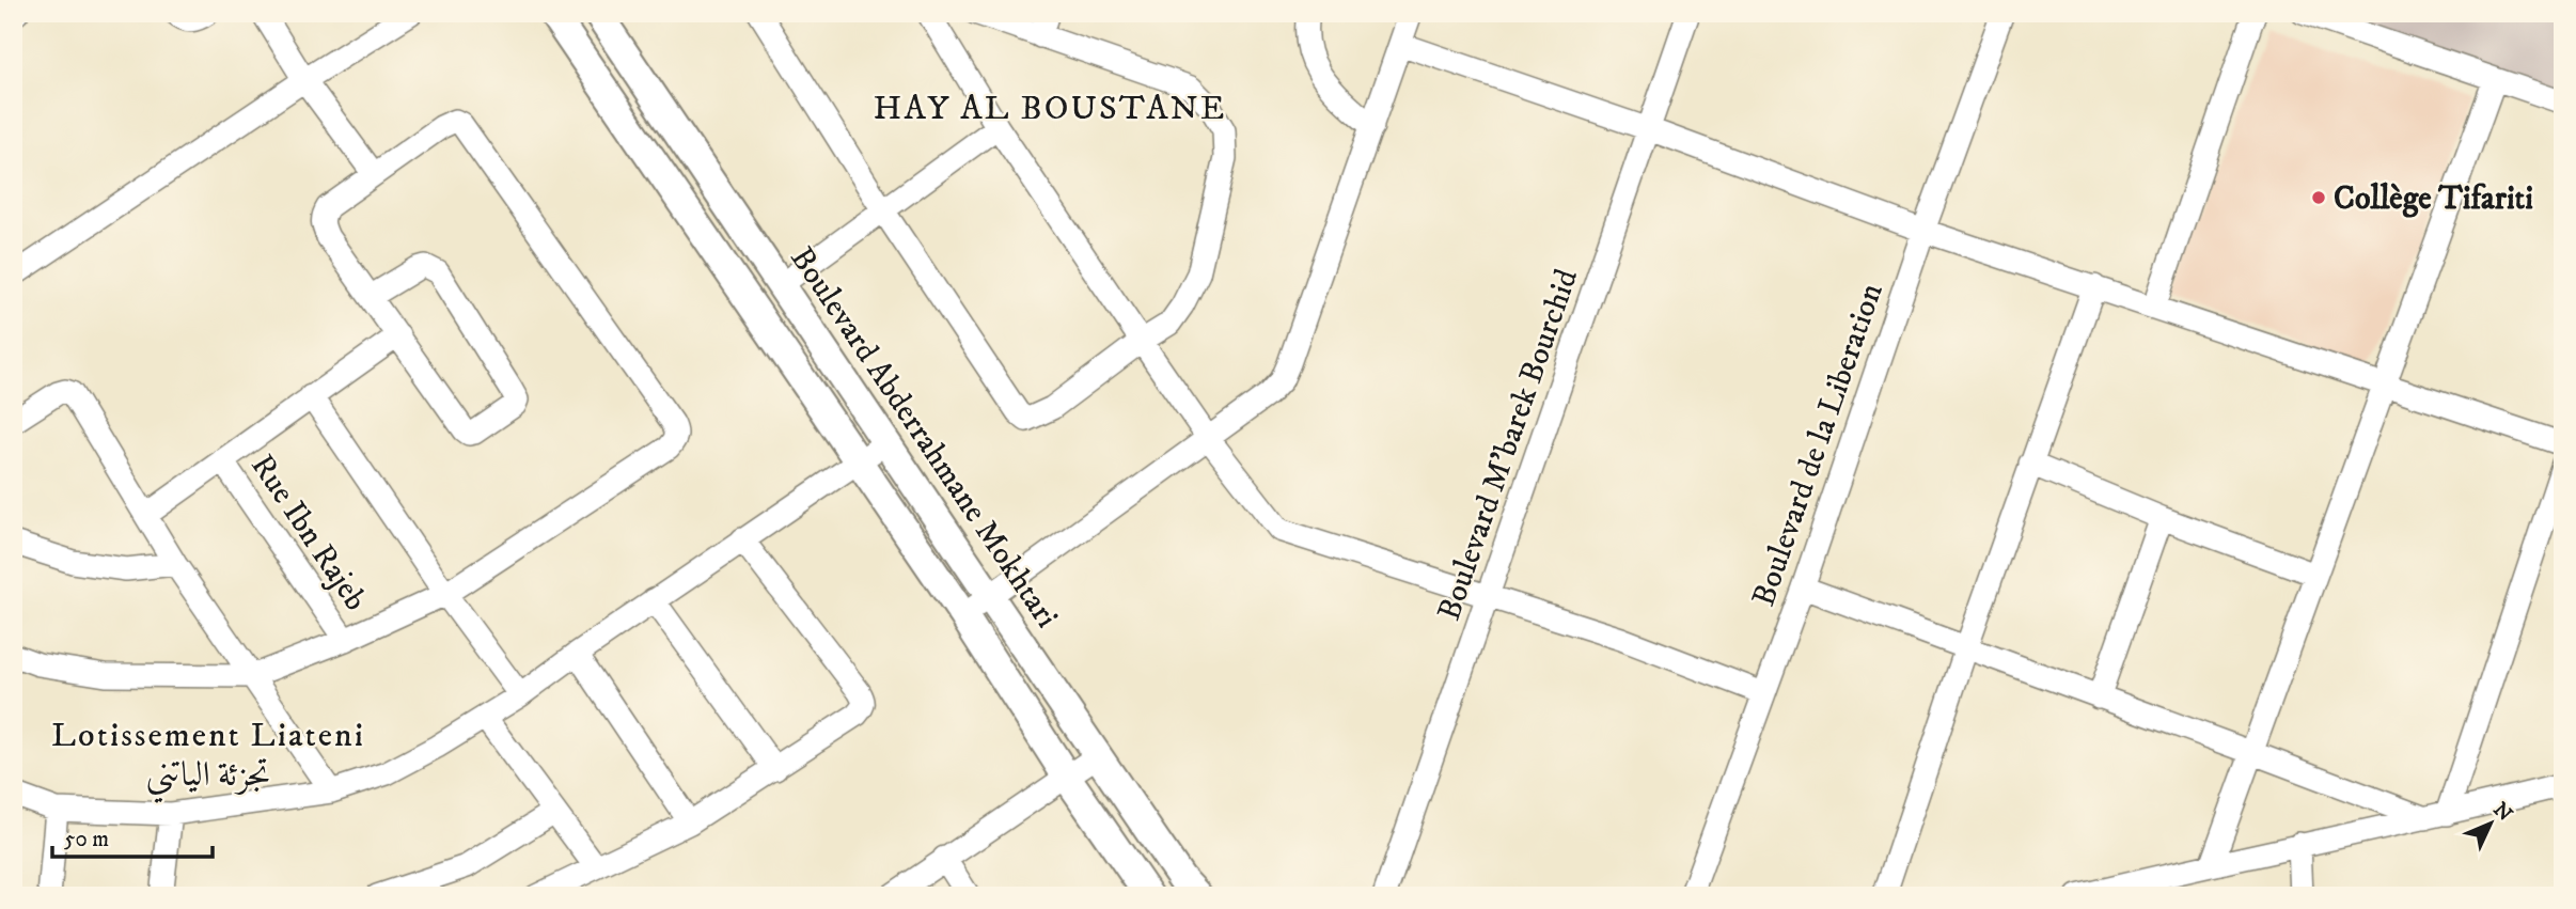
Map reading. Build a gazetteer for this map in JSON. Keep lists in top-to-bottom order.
{
  "streets": {
    "main road": ["Boulevard Abderrahmane Mokhtari"],
    "street": ["Boulevard M'barek Bourchid", "Boulevard de la Liberation", "Rue Ibn Rajeb"]
  },
  "districts": ["HAY AL BOUSTANE", "Lotissement Liateni تجزئة الياتني"],
  "places": ["Collège Tifariti"],
  "scale_bar": "50 m",
  "north": "top right"
}
